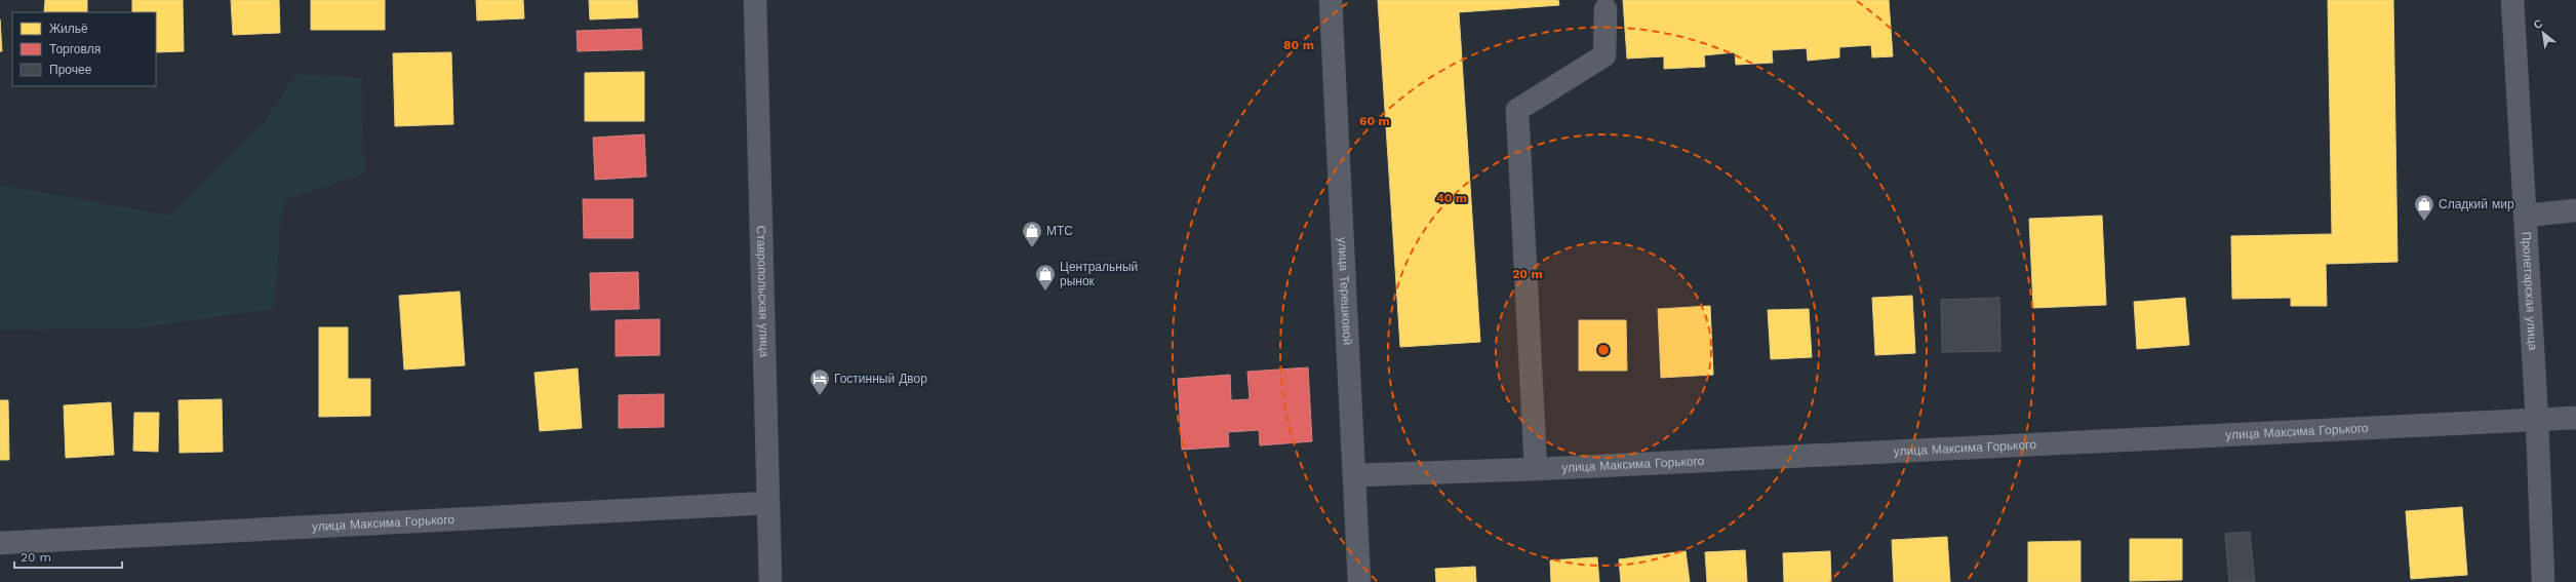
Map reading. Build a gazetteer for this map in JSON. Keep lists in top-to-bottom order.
{
  "streets": {
    "street": [
      "улица Терешковой",
      "Пролетарская улица",
      "Ставропольская улица",
      "улица Максима Горького"
    ]
  },
  "crossings": [
    ["улица Терешковой", "улица Максима Горького"],
    ["Пролетарская улица", "улица Максима Горького"],
    ["Ставропольская улица", "улица Максима Горького"]
  ],
  "places": {
    "shop": ["Сладкий мир", "МТС", "Центральный рынок"],
    "hotel": ["Гостинный Двор"]
  },
  "legend": ["Жильё", "Торговля", "Прочее"],
  "scale_bar": "20 m",
  "north": "top left",
  "rings": [
    "80 m",
    "60 m",
    "40 m",
    "20 m"
  ]
}
